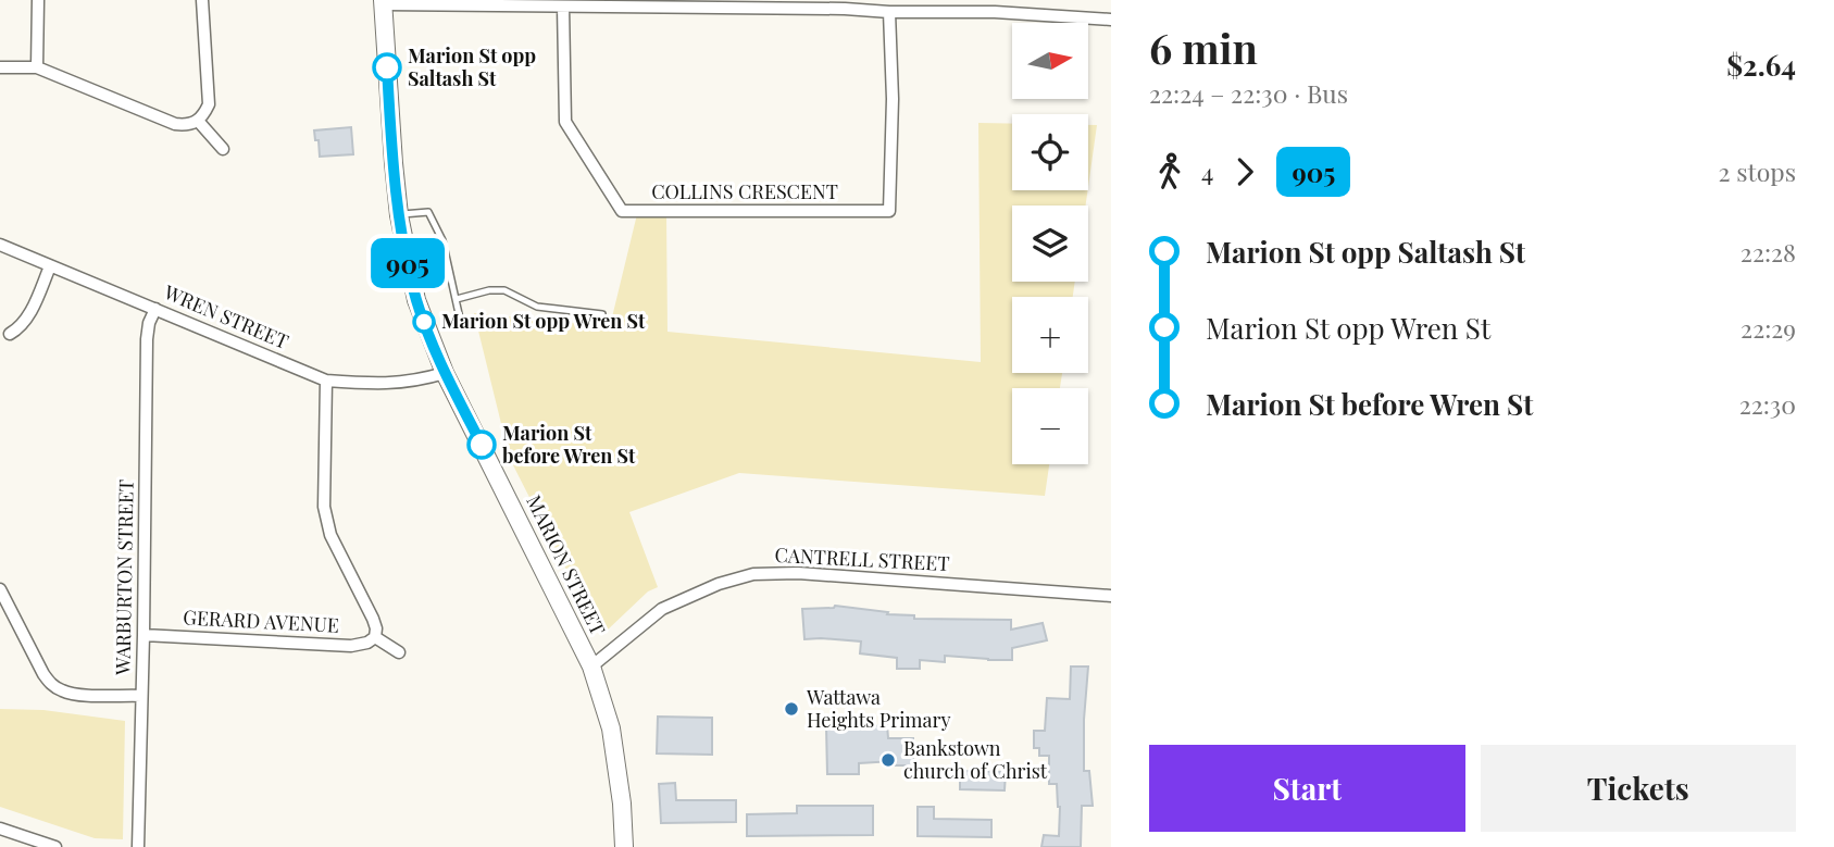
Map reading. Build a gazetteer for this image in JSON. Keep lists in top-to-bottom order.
{
  "streets": {
    "main road": ["MARION STREET"],
    "street": [
      "COLLINS CRESCENT",
      "WREN STREET",
      "CANTRELL STREET",
      "WARBURTON STREET",
      "GERARD AVENUE"
    ]
  },
  "crossings": [
    ["WREN STREET", "MARION STREET"],
    ["WREN STREET", "WARBURTON STREET"],
    ["WREN STREET", "GERARD AVENUE"],
    ["CANTRELL STREET", "MARION STREET"],
    ["WARBURTON STREET", "GERARD AVENUE"]
  ],
  "places": [
    "Marion St opp Saltash St",
    "Marion St opp Wren St",
    "Marion St before Wren St",
    "Wattawa Heights Primary",
    "Bankstown church of Christ"
  ],
  "lines": ["bus line 905"],
  "north": "right",
  "page": {
    "on_map": "905",
    "heading": ["6 min", "22:24 – 22:30 · Bus", "$2.64"],
    "map_buttons": ["+", "−"],
    "legs": ["4", "905", "2 stops"],
    "list": [
      {
        "name": "Marion St opp Saltash St",
        "value": "22:28"
      },
      {
        "name": "Marion St opp Wren St",
        "value": "22:29"
      },
      {
        "name": "Marion St before Wren St",
        "value": "22:30"
      }
    ],
    "buttons": ["Start", "Tickets"]
  }
}
